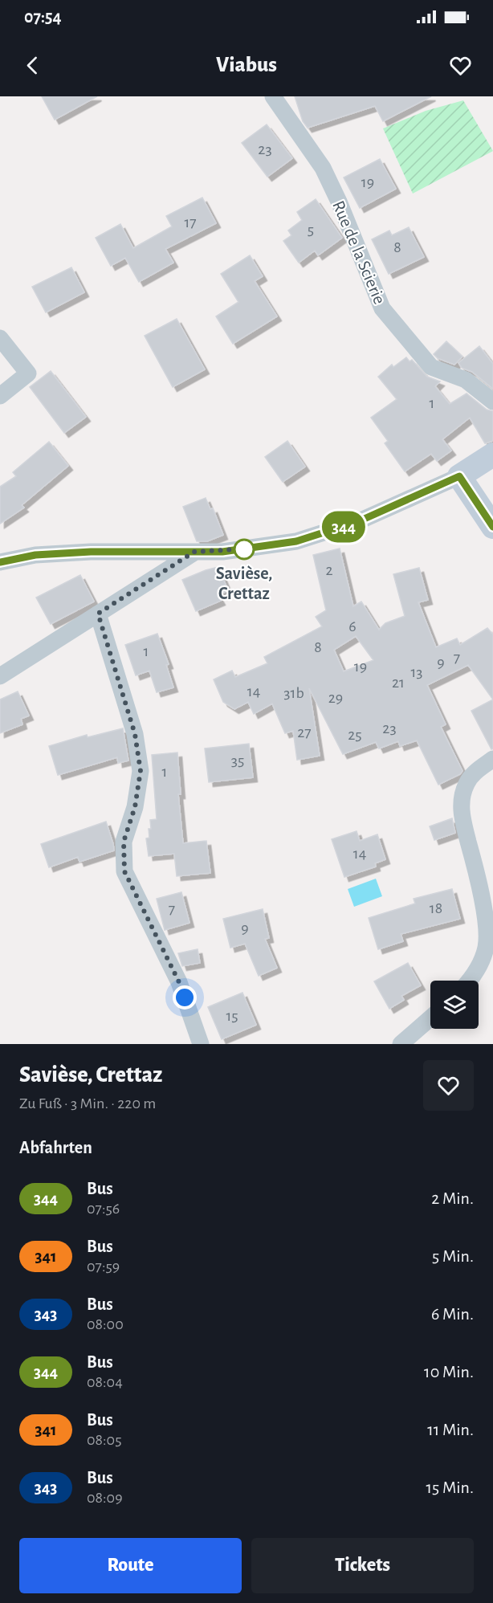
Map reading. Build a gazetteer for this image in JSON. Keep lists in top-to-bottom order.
{
  "streets": {
    "street": ["Rue de la Scierie"]
  },
  "places": ["Savièse, Crettaz"],
  "lines": ["bus line 344"],
  "house_numbers": [
    "23",
    "19",
    "17",
    "5",
    "8",
    "1",
    "2",
    "6",
    "8",
    "1",
    "7",
    "9",
    "19",
    "13",
    "21",
    "14",
    "31b",
    "29",
    "23",
    "27",
    "25",
    "35",
    "1",
    "14",
    "18",
    "7",
    "9",
    "15"
  ],
  "page": {
    "status": "07:54",
    "header": "Viabus",
    "on_map": "344",
    "heading": [
      ["Savièse, Crettaz", "Zu Fuß · 3 Min. · 220 m"],
      "Abfahrten"
    ],
    "list": [
      {
        "mark": "344",
        "name": "Bus",
        "note": "07:56",
        "value": "2 Min."
      },
      {
        "mark": "341",
        "name": "Bus",
        "note": "07:59",
        "value": "5 Min."
      },
      {
        "mark": "343",
        "name": "Bus",
        "note": "08:00",
        "value": "6 Min."
      },
      {
        "mark": "344",
        "name": "Bus",
        "note": "08:04",
        "value": "10 Min."
      },
      {
        "mark": "341",
        "name": "Bus",
        "note": "08:05",
        "value": "11 Min."
      },
      {
        "mark": "343",
        "name": "Bus",
        "note": "08:09",
        "value": "15 Min."
      }
    ],
    "buttons": ["Route", "Tickets"]
  }
}
